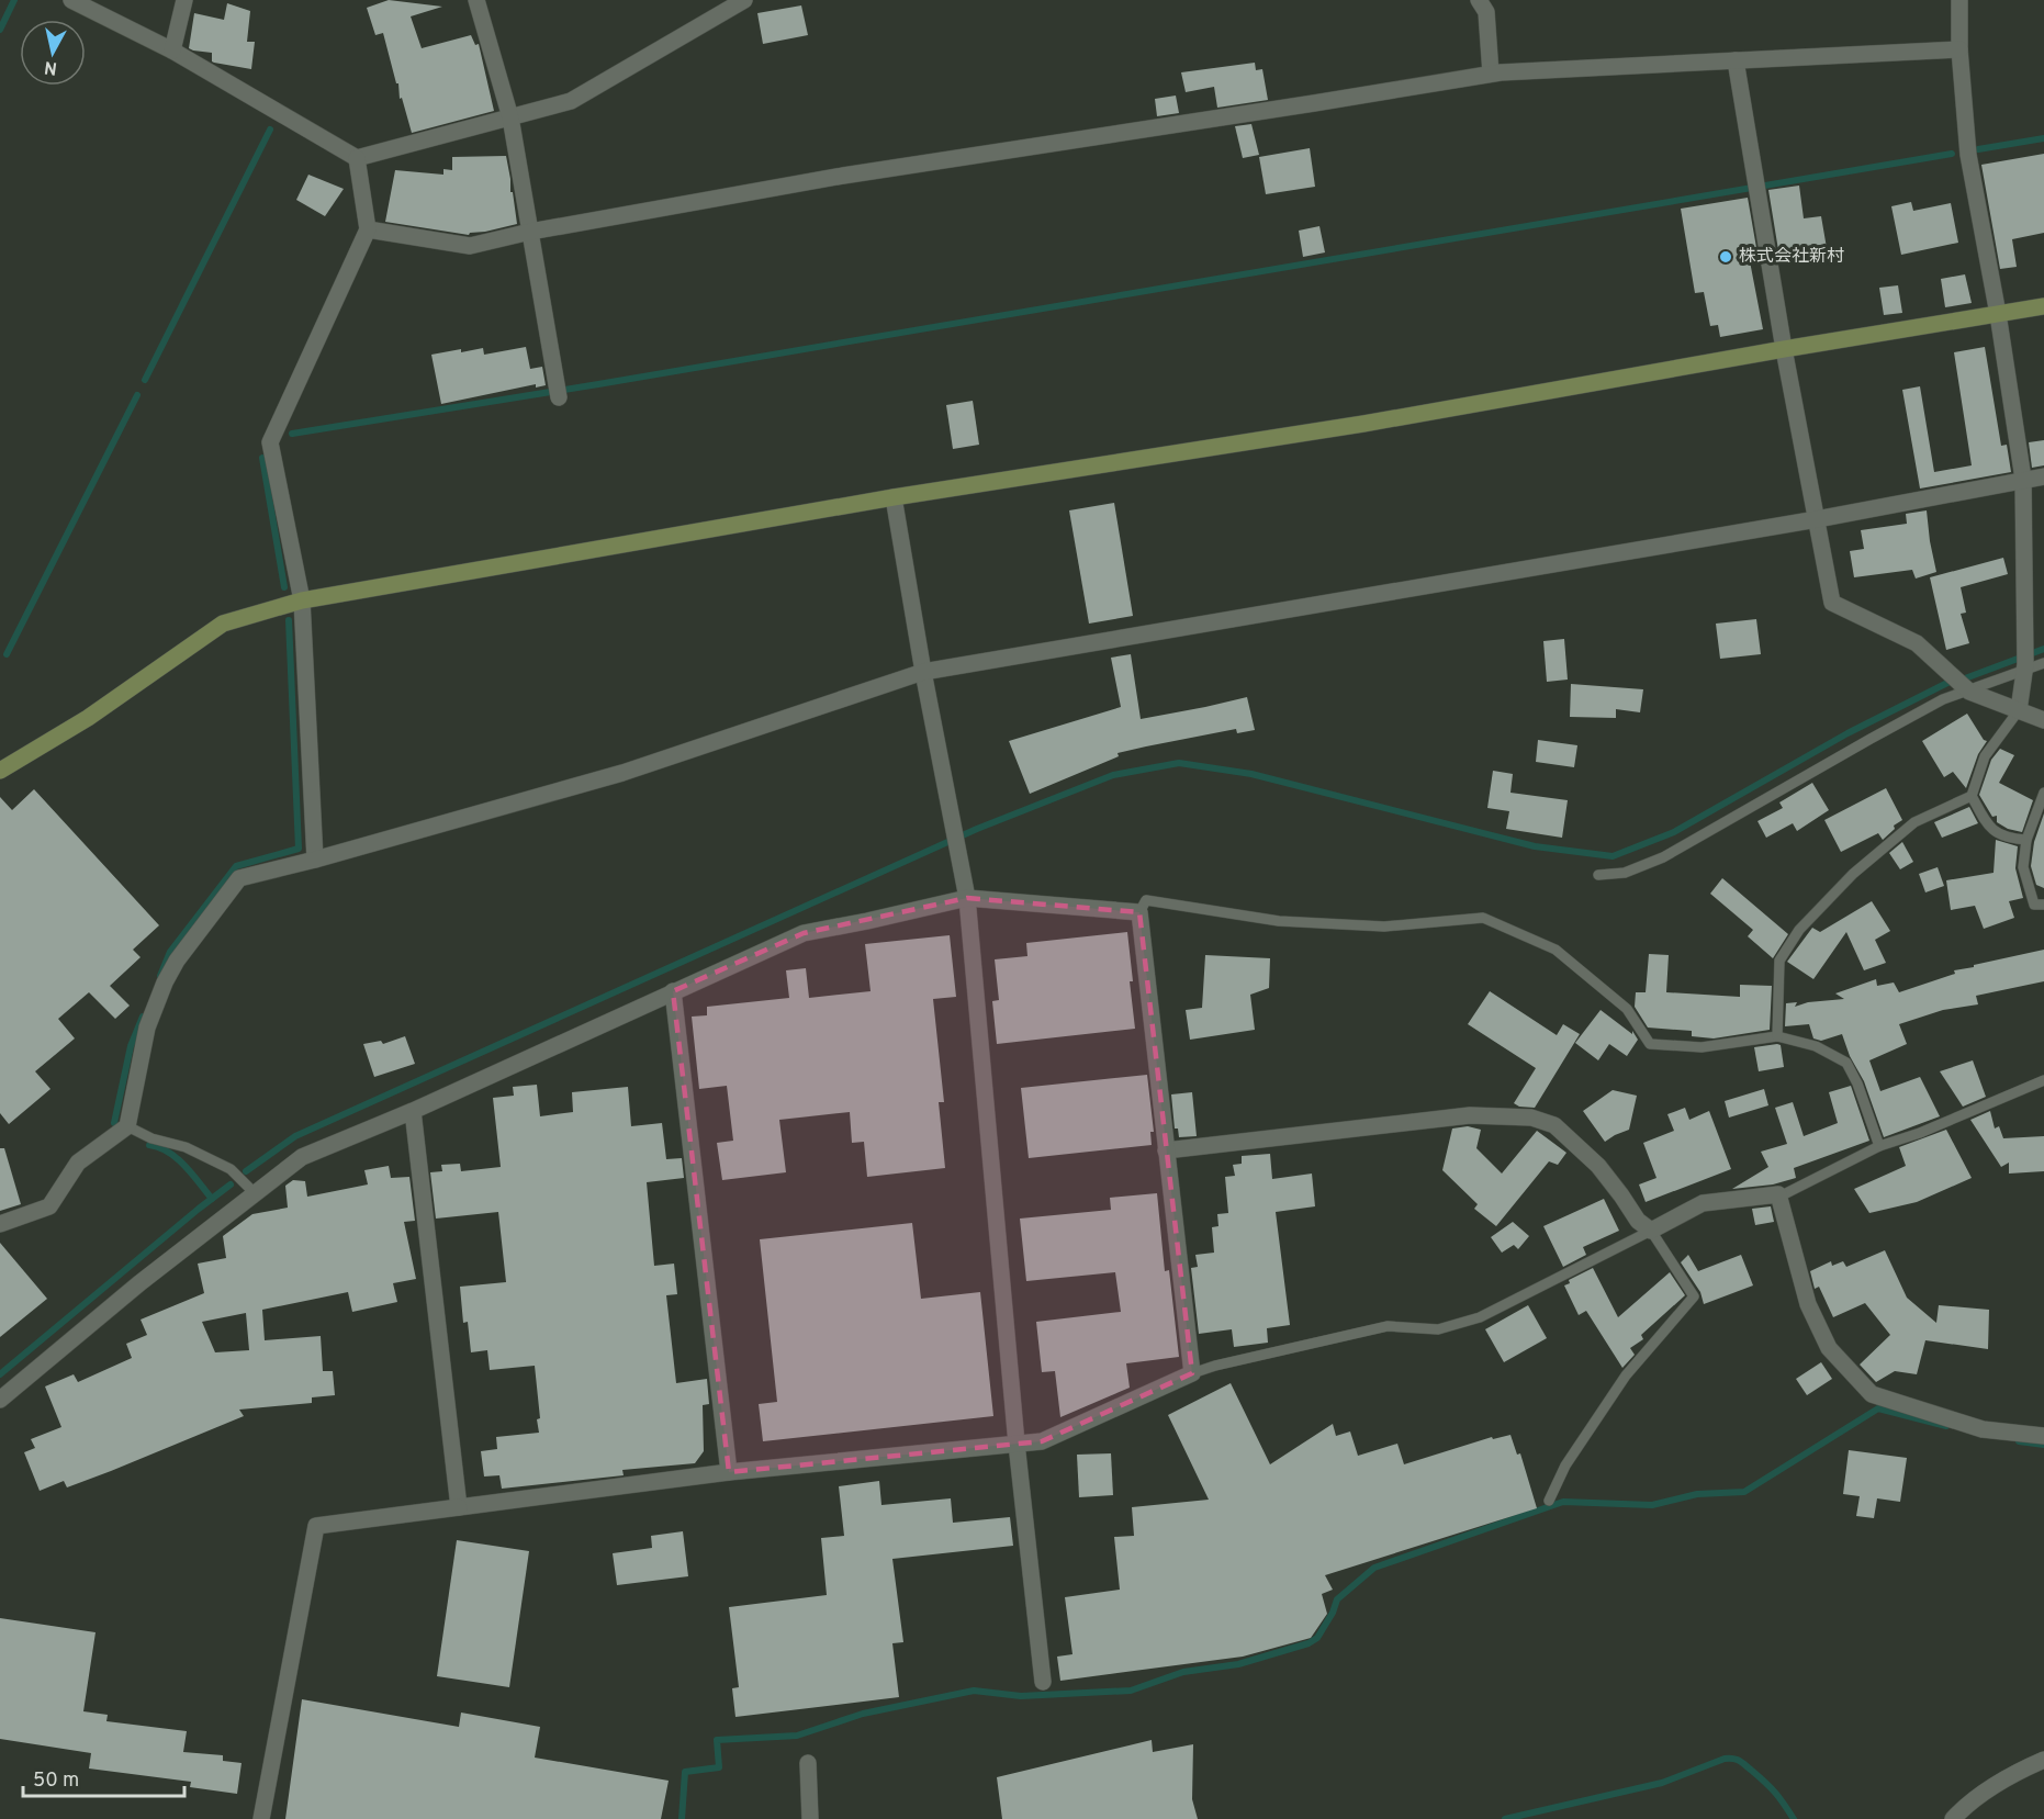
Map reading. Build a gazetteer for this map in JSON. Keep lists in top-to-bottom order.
{
  "places": ["株式会社新村"],
  "scale_bar": "50 m",
  "north": "bottom"
}
